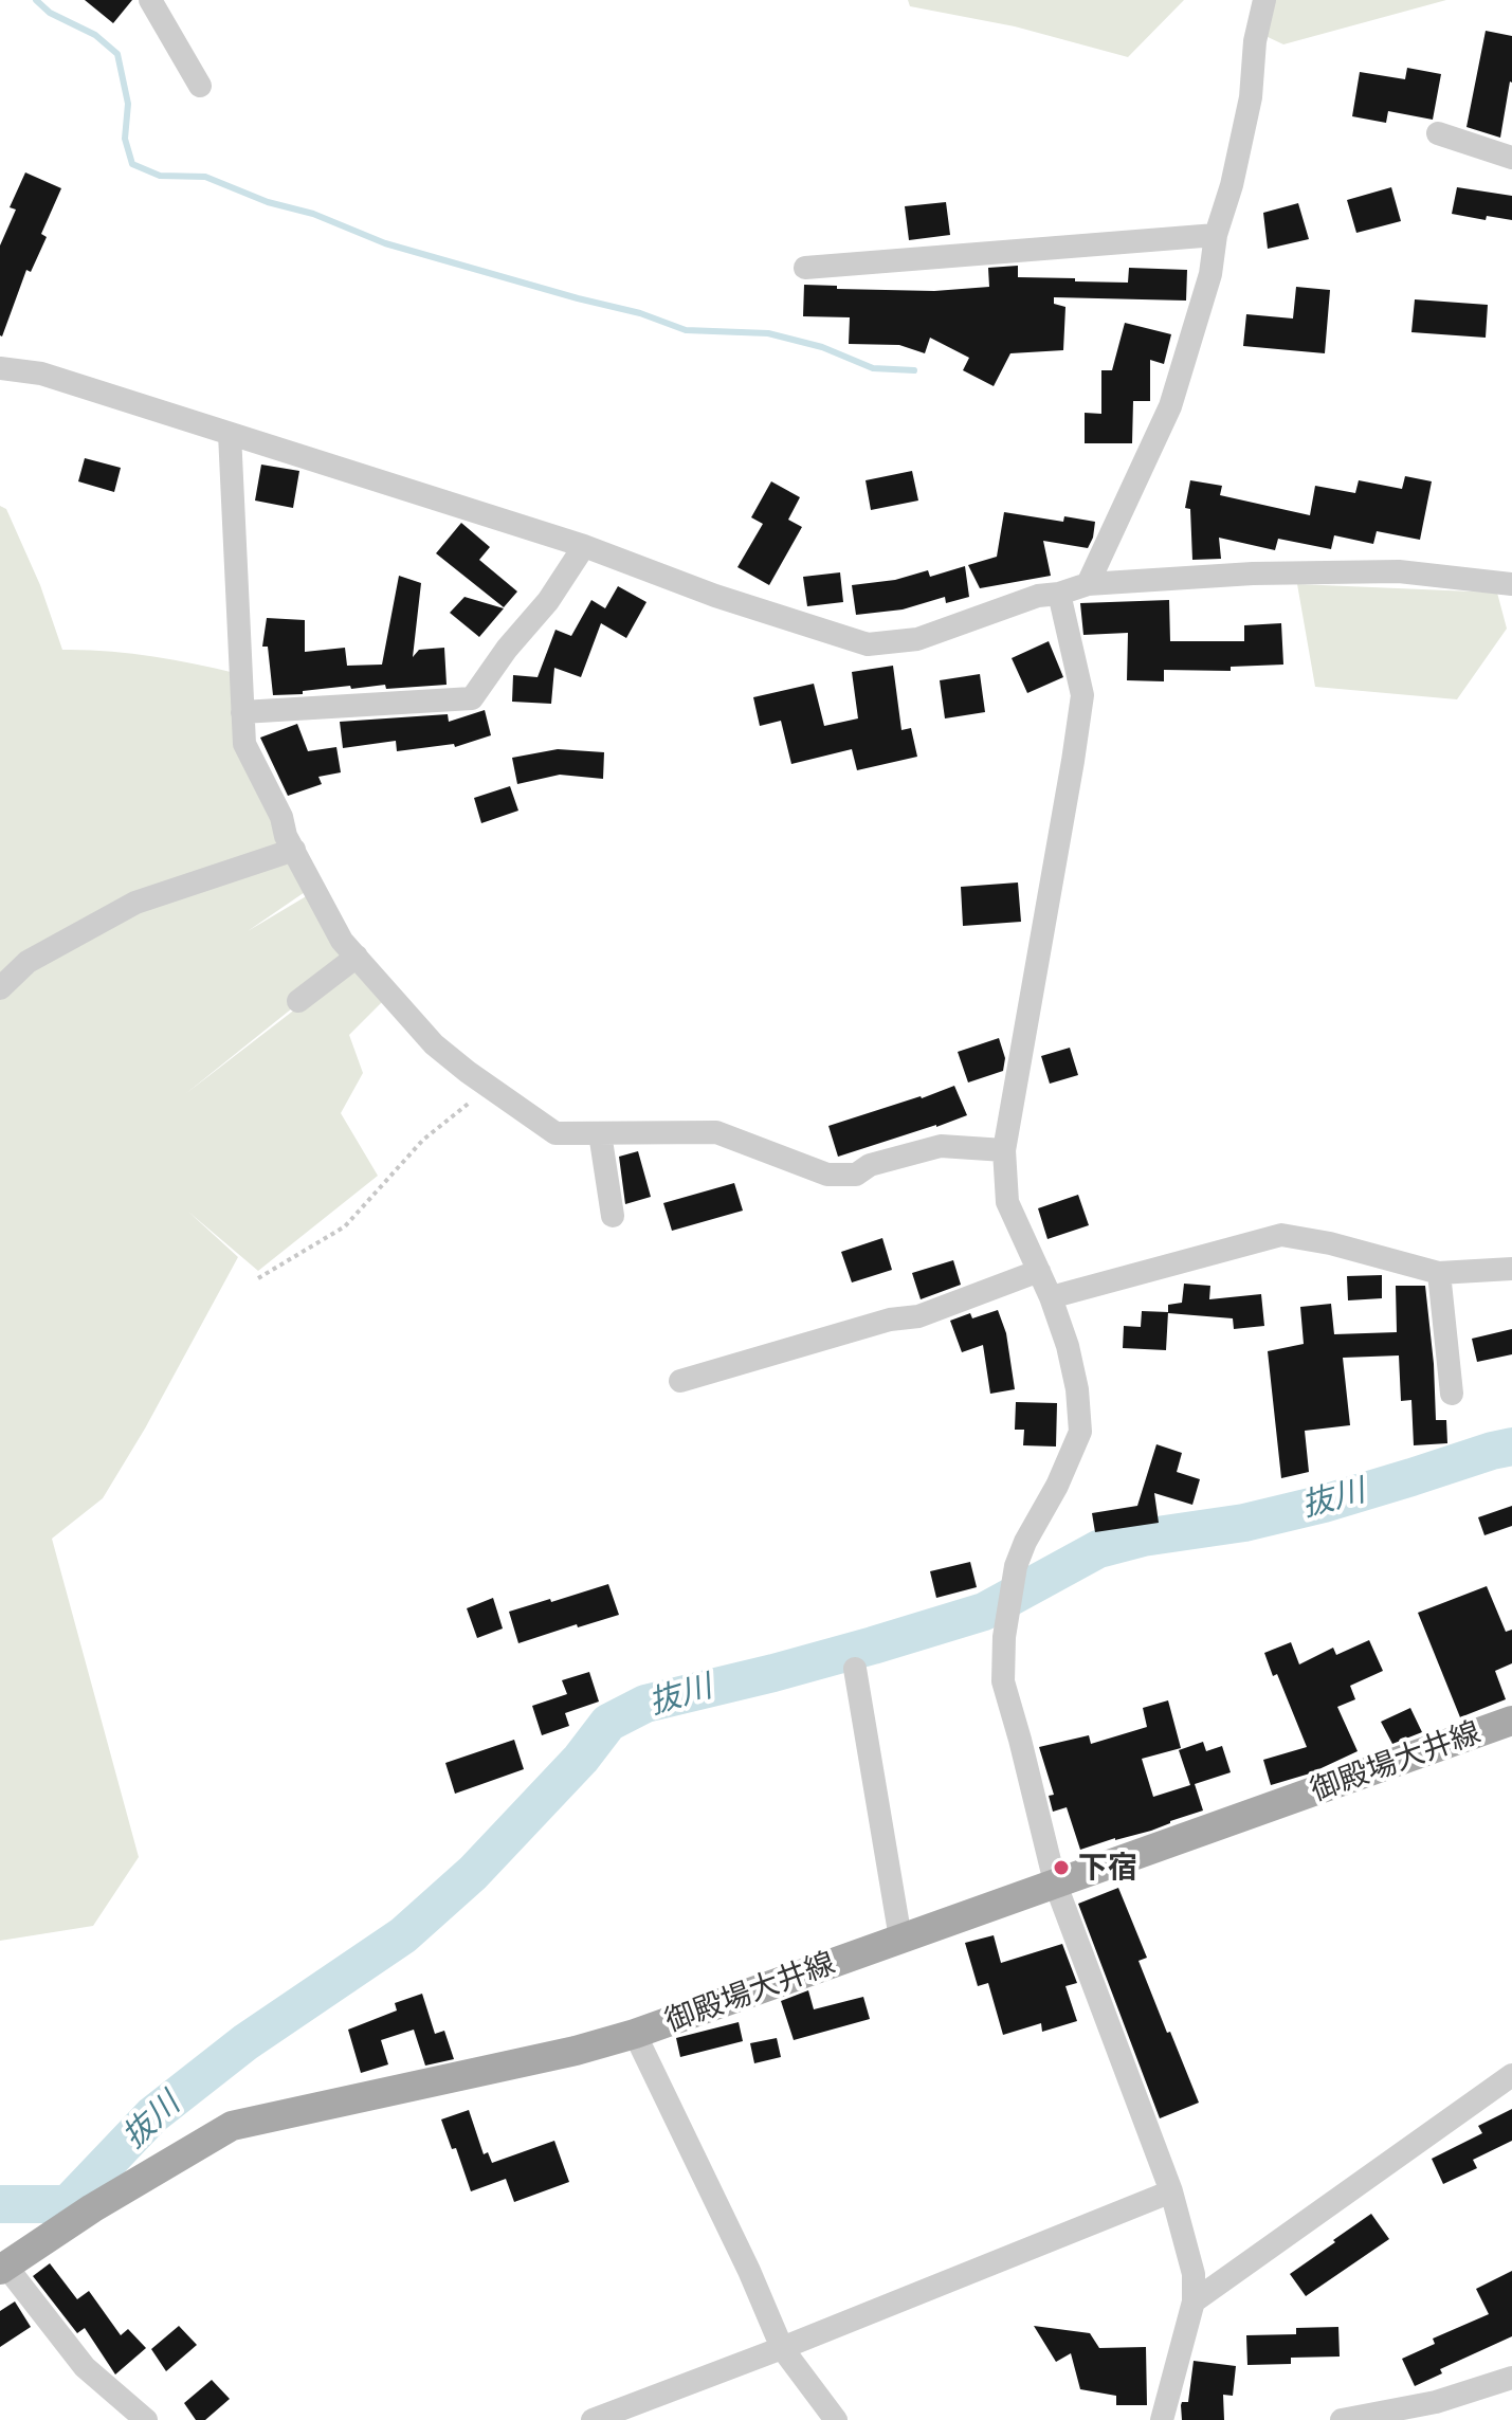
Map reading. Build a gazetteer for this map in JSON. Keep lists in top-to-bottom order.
{
  "streets": {
    "main road": ["御殿場大井線"]
  },
  "water": ["抜川"],
  "places": ["下宿"]
}
